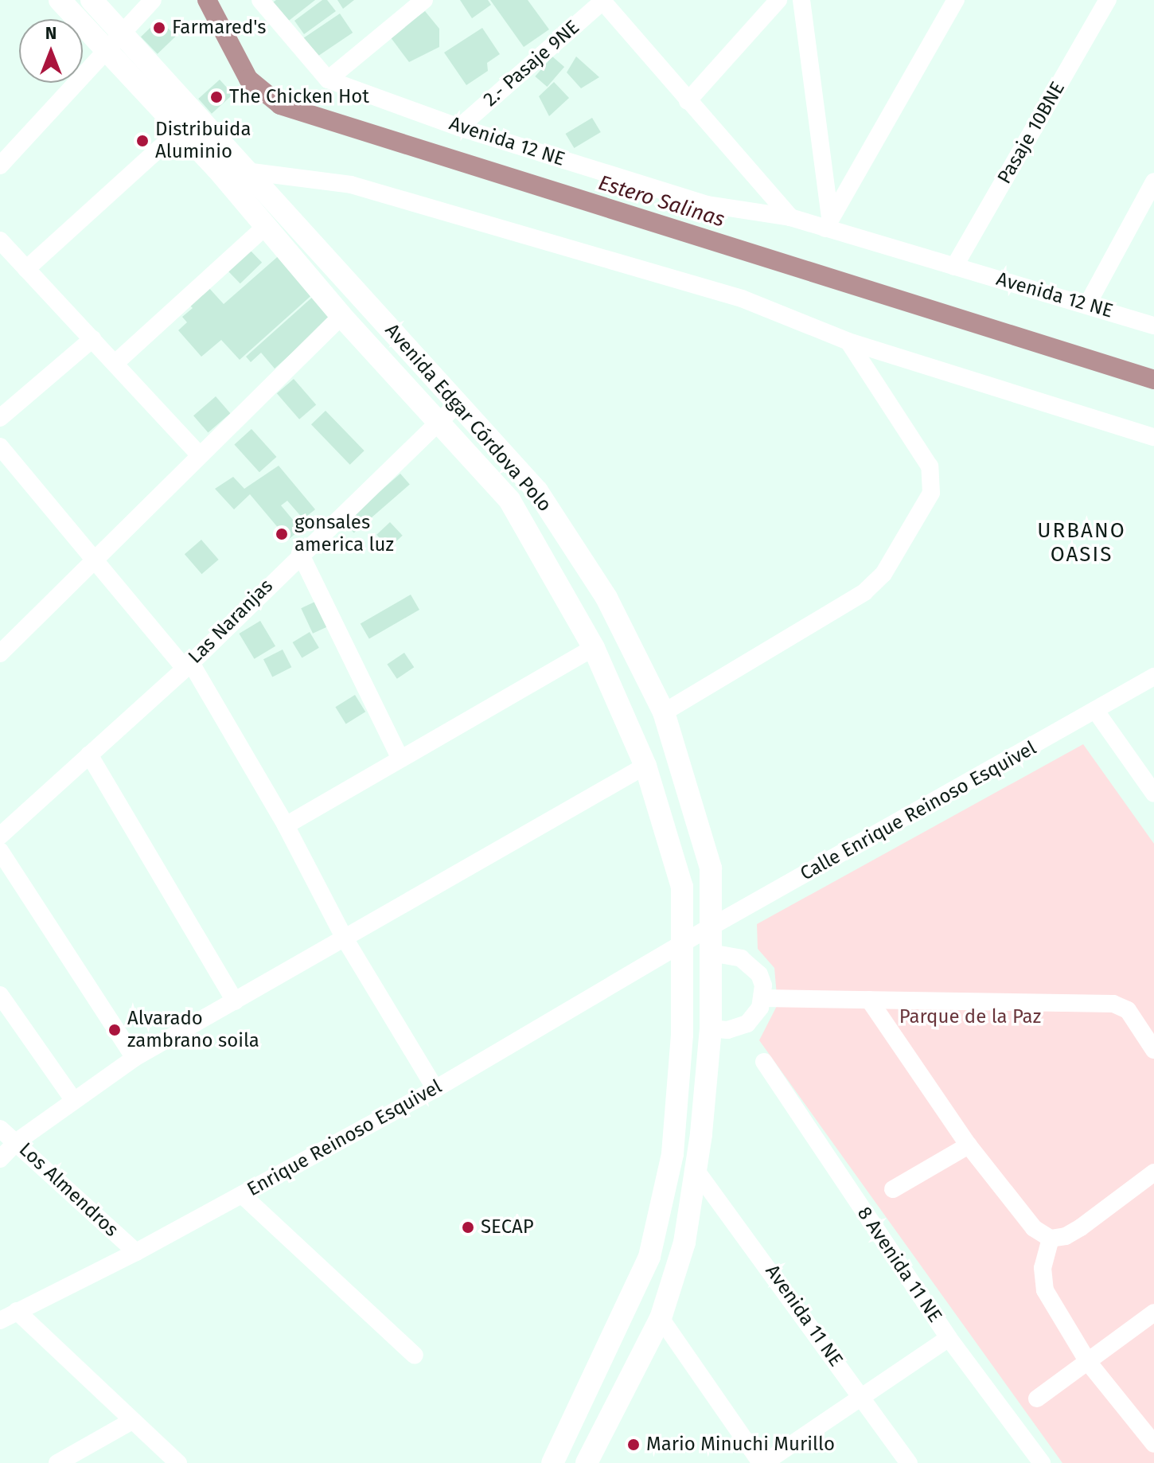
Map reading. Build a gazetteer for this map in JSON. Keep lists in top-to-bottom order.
{
  "streets": {
    "main road": ["Avenida Edgar Córdova Polo"],
    "street": [
      "2.- Pasaje 9NE",
      "Pasaje 10BNE",
      "Avenida 12 NE",
      "Las Naranjas",
      "Calle Enrique Reinoso Esquivel",
      "Enrique Reinoso Esquivel",
      "Los Almendros",
      "8 Avenida 11 NE",
      "Avenida 11 NE"
    ]
  },
  "crossings": [
    ["2.- Pasaje 9NE", "Avenida 12 NE"],
    ["Pasaje 10BNE", "Avenida 12 NE"],
    ["Avenida Edgar Córdova Polo", "Las Naranjas"],
    ["Avenida Edgar Córdova Polo", "Calle Enrique Reinoso Esquivel"],
    ["Avenida Edgar Córdova Polo", "Enrique Reinoso Esquivel"],
    ["Avenida Edgar Córdova Polo", "Avenida 11 NE"],
    ["Calle Enrique Reinoso Esquivel", "Enrique Reinoso Esquivel"],
    ["Enrique Reinoso Esquivel", "Los Almendros"]
  ],
  "districts": ["URBANO OASIS"],
  "water": ["Estero Salinas"],
  "parks": ["Parque de la Paz"],
  "places": [
    "Farmared's",
    "The Chicken Hot",
    "Distribuida Aluminio",
    "gonsales america luz",
    "Alvarado zambrano soila",
    "SECAP",
    "Mario Minuchi Murillo"
  ],
  "north": "top"
}
